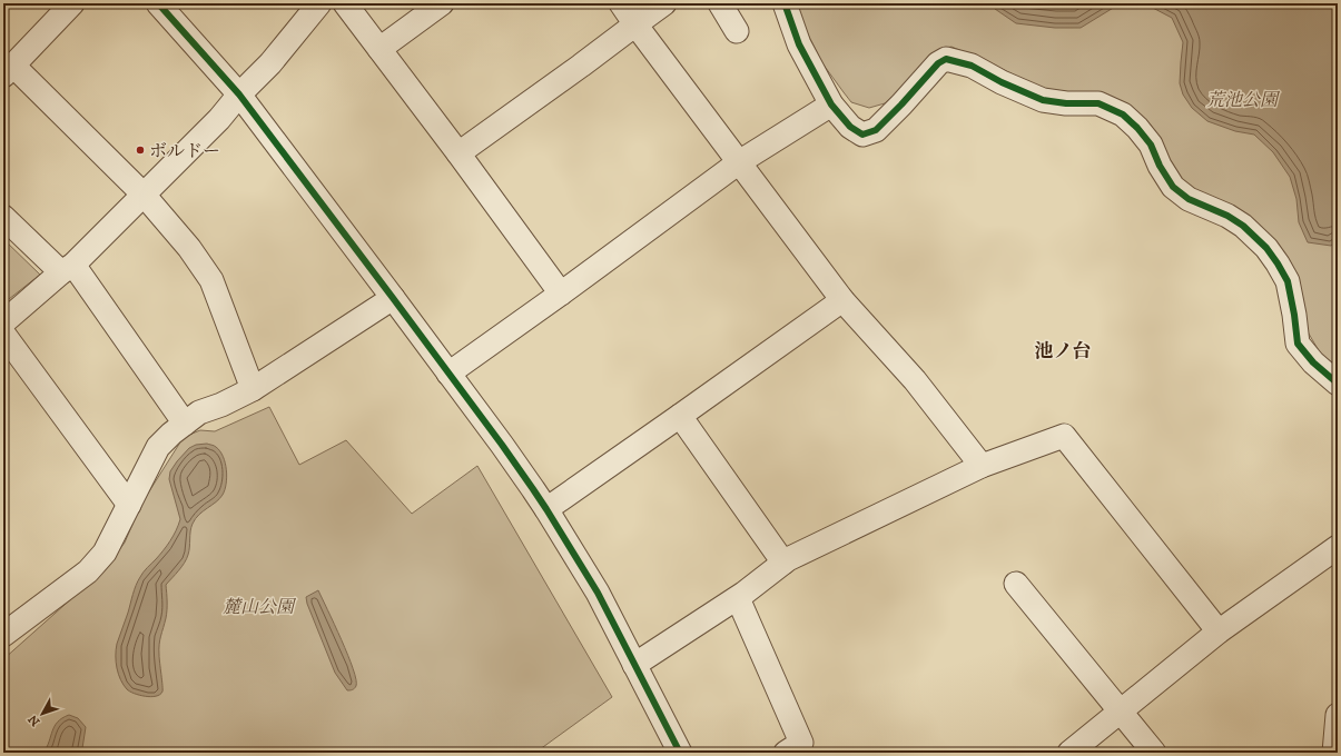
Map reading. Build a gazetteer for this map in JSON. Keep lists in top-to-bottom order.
{
  "districts": ["池ノ台"],
  "parks": ["荒池公園", "麓山公園"],
  "places": ["ボルドー"],
  "north": "bottom left"
}
